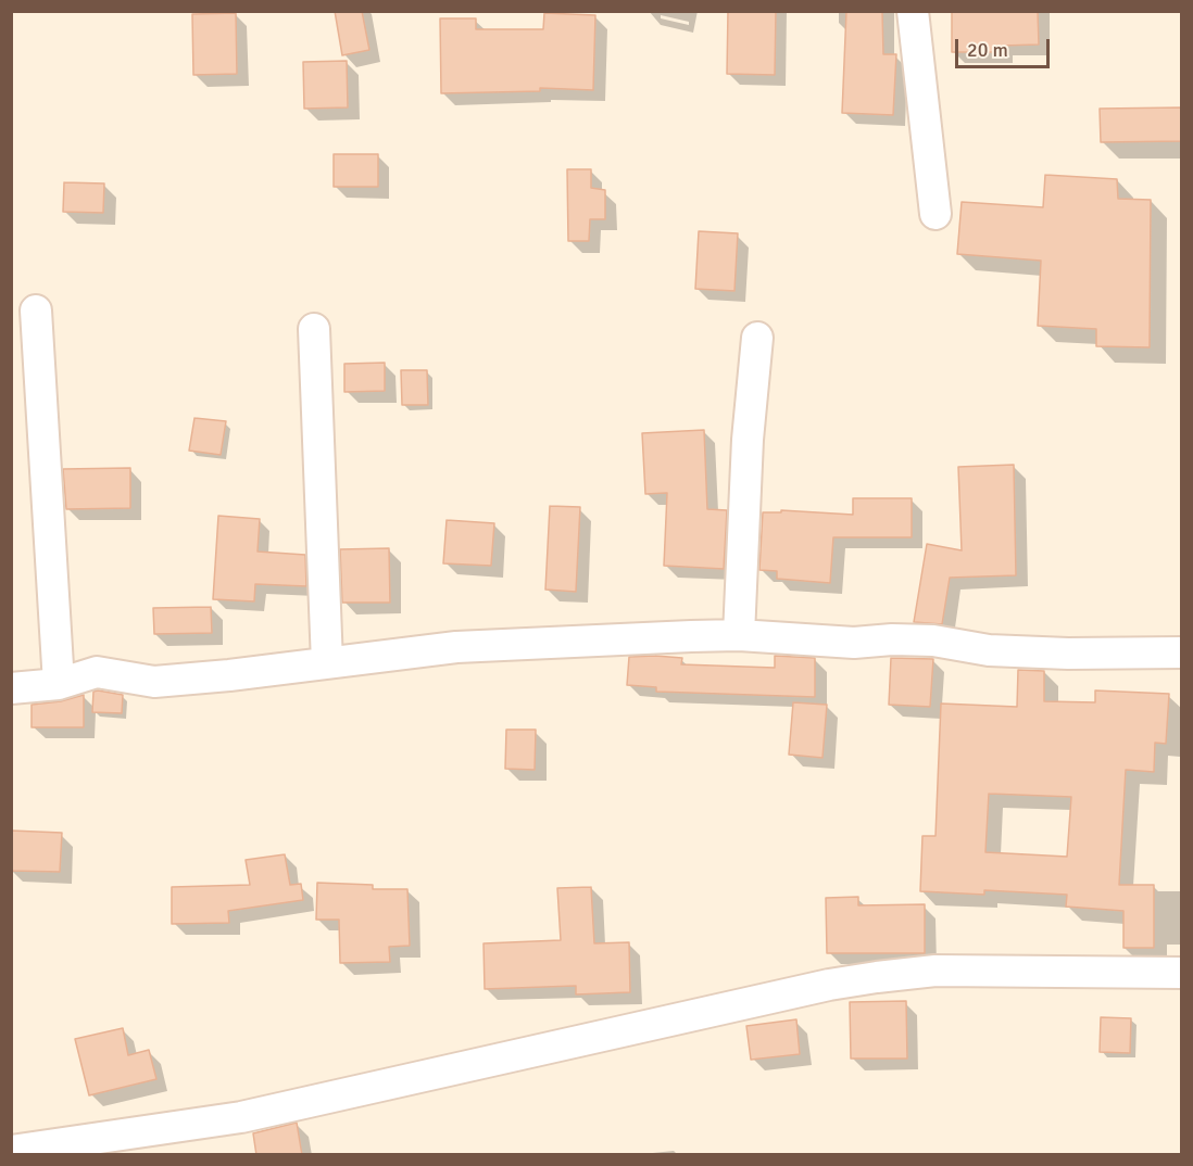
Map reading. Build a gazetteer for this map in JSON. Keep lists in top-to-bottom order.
{
  "scale_bar": "20 m"
}
